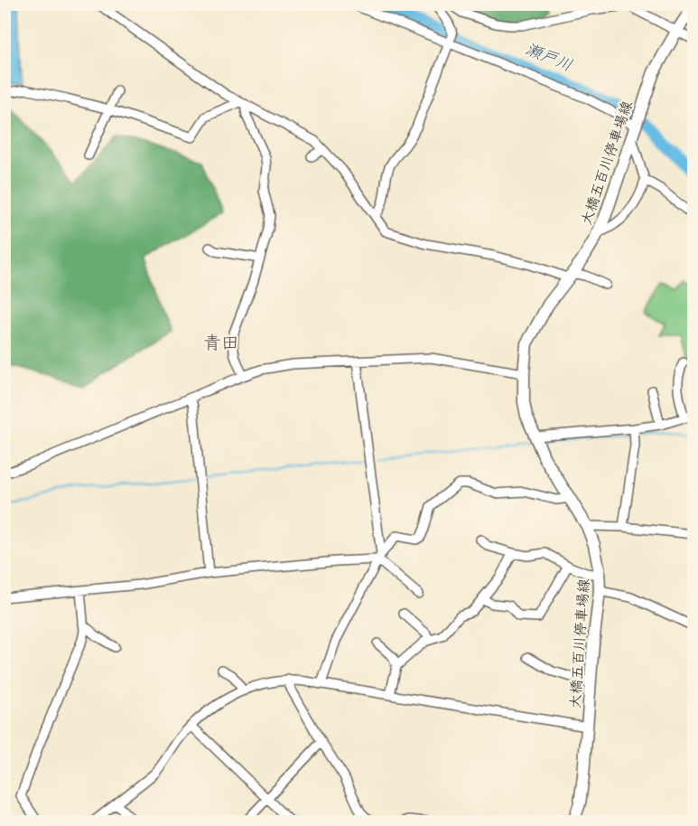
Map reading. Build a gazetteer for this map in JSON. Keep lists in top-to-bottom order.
{
  "streets": {
    "main road": ["大橋五百川停車場線"]
  },
  "districts": ["青田"],
  "water": ["瀬戸川"]
}
